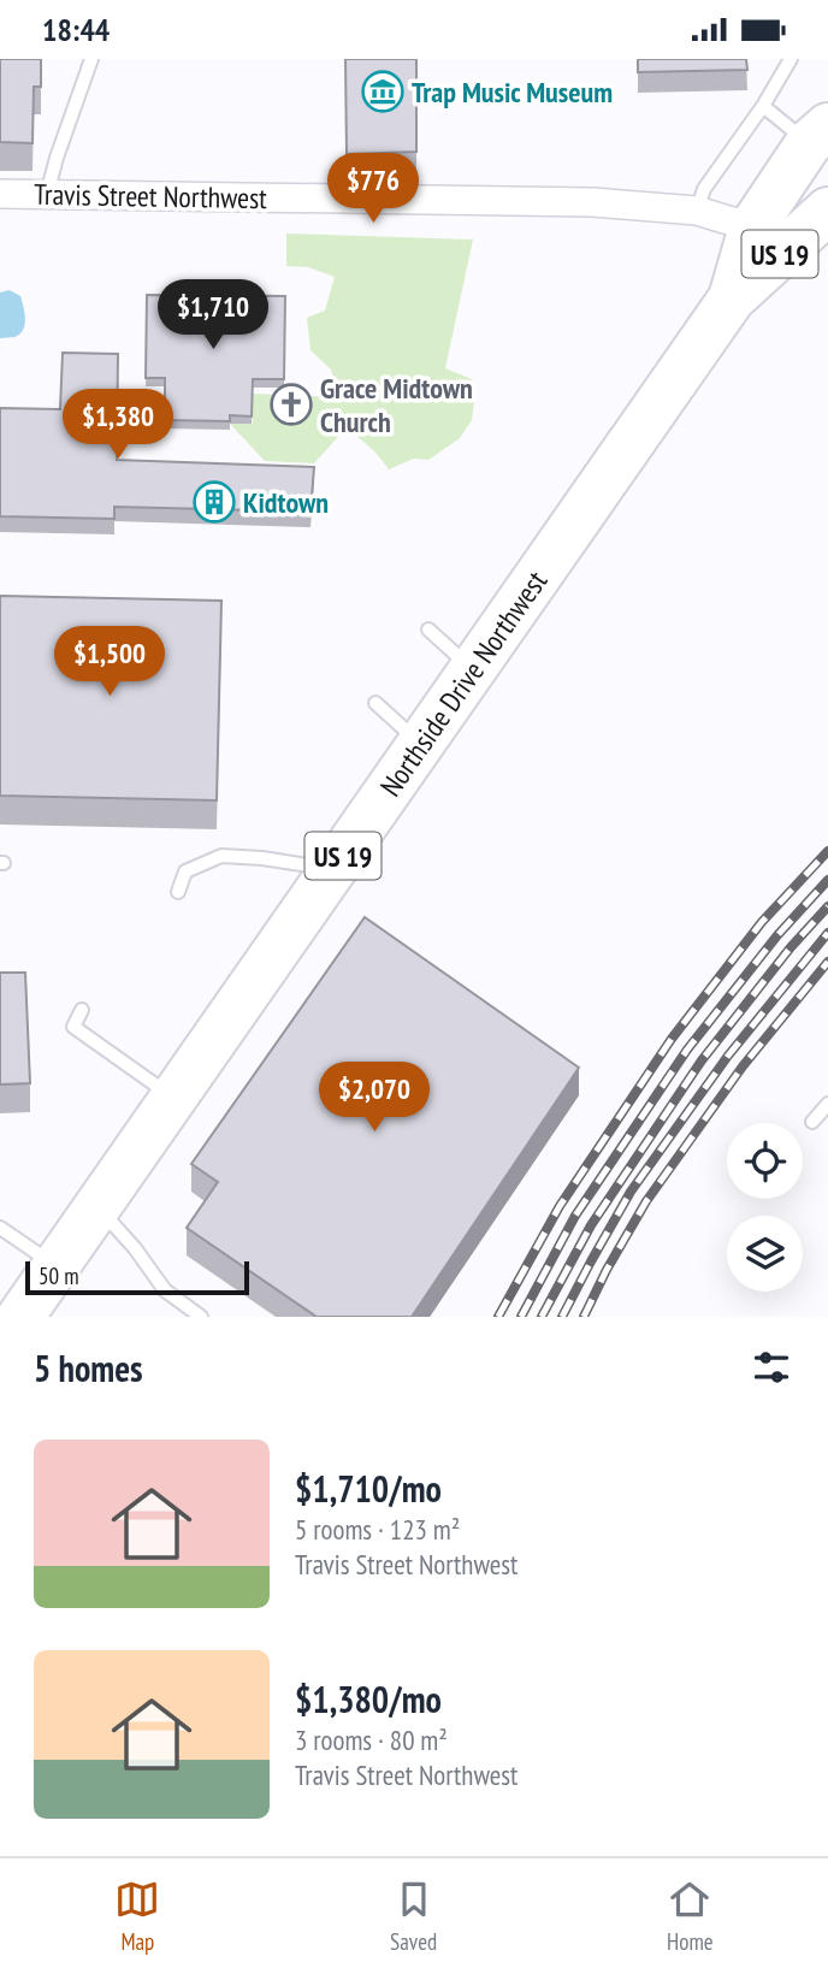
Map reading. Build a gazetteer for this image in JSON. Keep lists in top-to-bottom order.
{
  "streets": {
    "highway": ["US 19", "Northside Drive Northwest"],
    "street": ["Travis Street Northwest"]
  },
  "crossings": [
    ["Travis Street Northwest", "Northside Drive Northwest"]
  ],
  "places": {
    "museum": ["Trap Music Museum"],
    "church": ["Grace Midtown Church"],
    "building": ["Kidtown"]
  },
  "scale_bar": "50 m",
  "page": {
    "status": "18:44",
    "price": [
      "$776",
      "$1,710",
      "$1,380",
      "$1,500",
      "$2,070"
    ],
    "scale": "50 m",
    "heading": "5 homes",
    "list": [
      {
        "name": "$1,710/mo",
        "note": "5 rooms · 123 m² · Travis Street Northwest"
      },
      {
        "name": "$1,380/mo",
        "note": "3 rooms · 80 m² · Travis Street Northwest"
      }
    ],
    "tabs": ["Map", "Saved", "Home"]
  }
}
